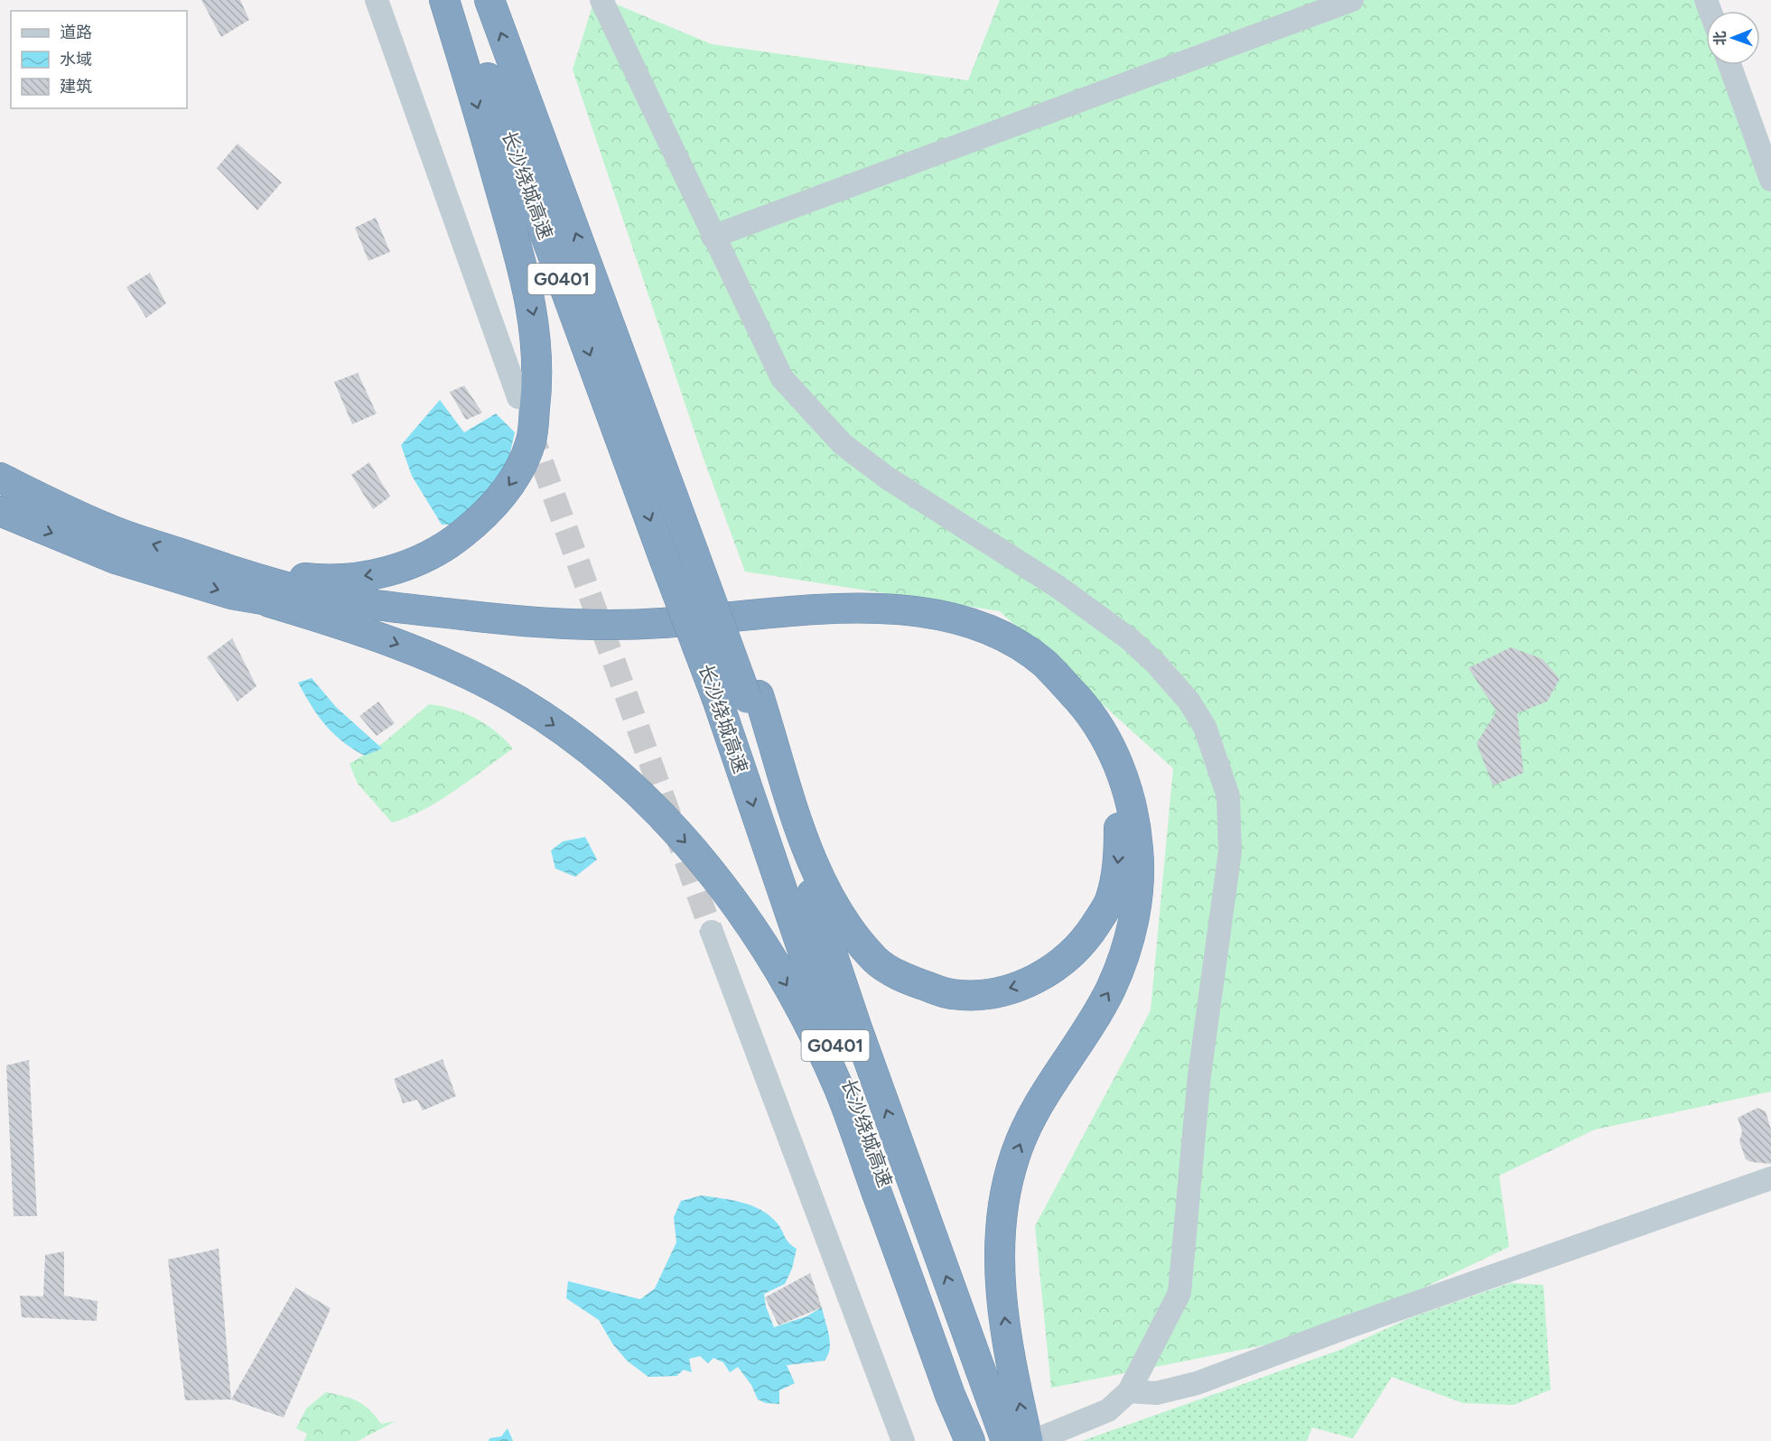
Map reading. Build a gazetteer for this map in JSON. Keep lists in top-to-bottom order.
{
  "streets": {
    "highway": ["长沙绕城高速", "G0401"]
  },
  "legend": ["道路", "水域", "建筑"],
  "north": "left"
}
